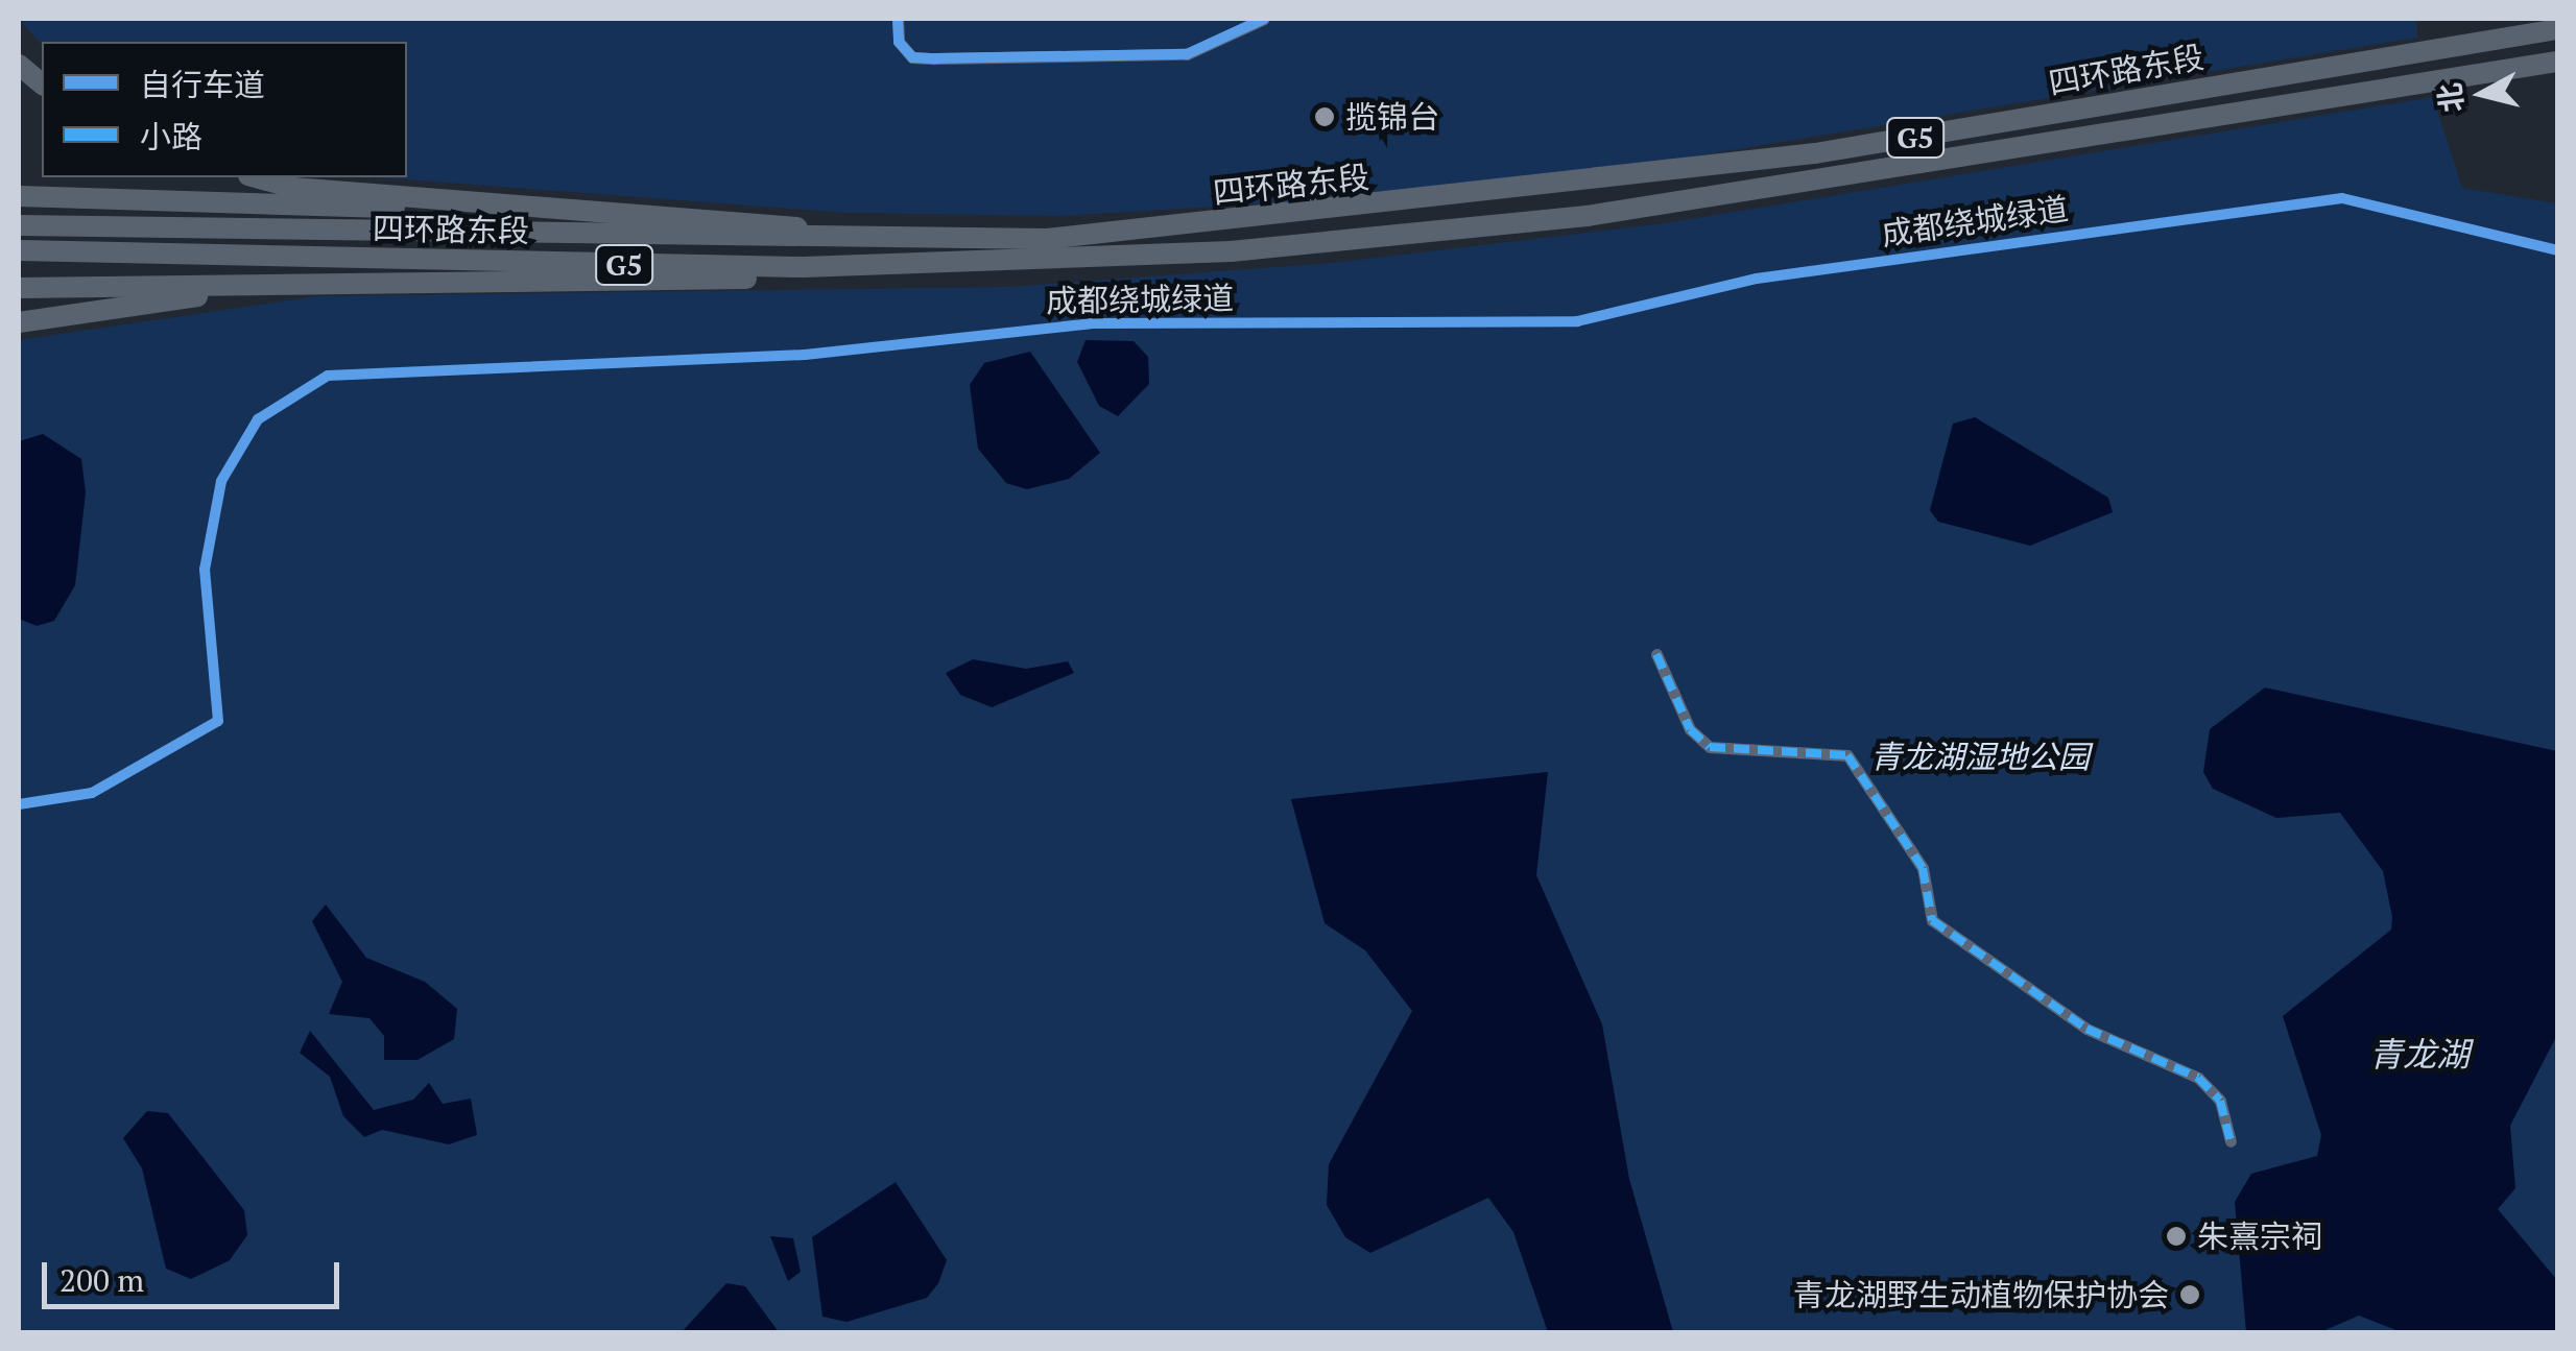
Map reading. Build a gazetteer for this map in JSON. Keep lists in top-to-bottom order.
{
  "streets": {
    "highway": ["四环路东段", "G5"],
    "cycle path": ["成都绕城绿道"]
  },
  "water": ["青龙湖"],
  "parks": ["青龙湖湿地公园"],
  "places": ["揽锦台", "朱熹宗祠", "青龙湖野生动植物保护协会"],
  "legend": ["自行车道", "小路"],
  "scale_bar": "200 m",
  "north": "left"
}
